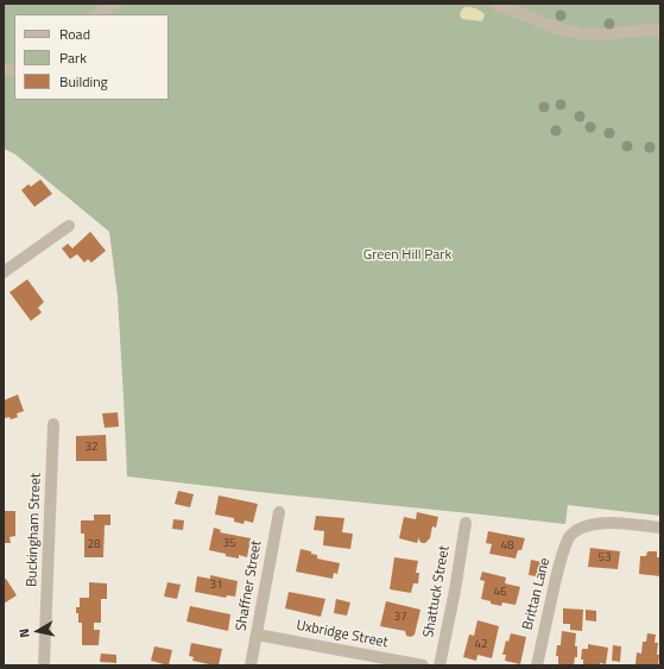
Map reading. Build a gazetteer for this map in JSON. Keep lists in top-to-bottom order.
{
  "streets": {
    "street": [
      "Buckingham Street",
      "Shaffner Street",
      "Shattuck Street",
      "Brittan Lane",
      "Uxbridge Street"
    ]
  },
  "crossings": [
    ["Shaffner Street", "Uxbridge Street"]
  ],
  "parks": ["Green Hill Park"],
  "house_numbers": [
    "32",
    "35",
    "28",
    "48",
    "53",
    "31",
    "46",
    "37",
    "42"
  ],
  "legend": ["Road", "Park", "Building"],
  "north": "left"
}
